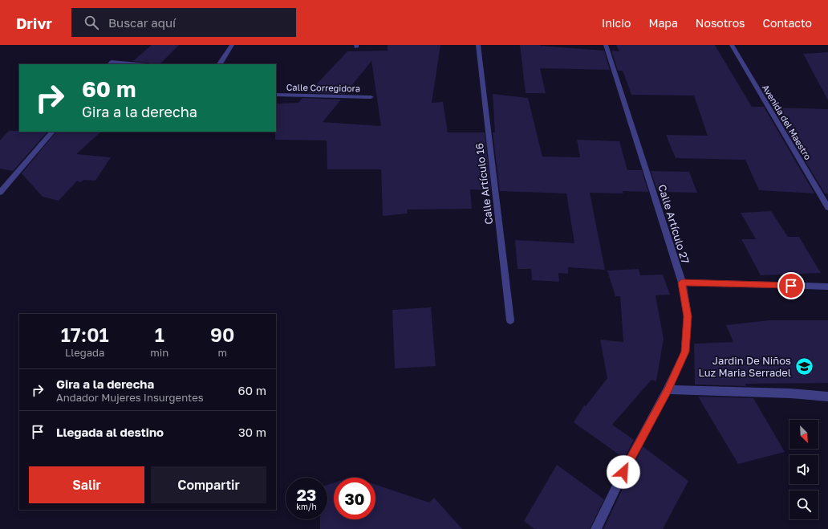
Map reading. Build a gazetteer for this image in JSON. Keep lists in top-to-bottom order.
{
  "streets": {
    "street": [
      "Calle Corregidora",
      "Avenida del Maestro",
      "Calle Artículo 16",
      "Calle Artículo 27"
    ]
  },
  "places": {
    "school or university": ["Jardin De Niños Luz Maria Serradel"]
  },
  "north": "bottom right",
  "page": {
    "header": "Drivr",
    "search": "Buscar aquí",
    "nav": [
      "Inicio",
      "Mapa",
      "Nosotros",
      "Contacto"
    ],
    "turn": ["60 m", "Gira a la derecha"],
    "eta": [
      "17:01",
      "Llegada",
      "1",
      "min",
      "90",
      "m"
    ],
    "list": [
      {
        "name": "Gira a la derecha",
        "note": "Andador Mujeres Insurgentes",
        "value": "60 m"
      },
      {
        "name": "Llegada al destino",
        "value": "30 m"
      }
    ],
    "buttons": ["Salir", "Compartir"],
    "speed": "23 km/h",
    "limit": "30"
  }
}
